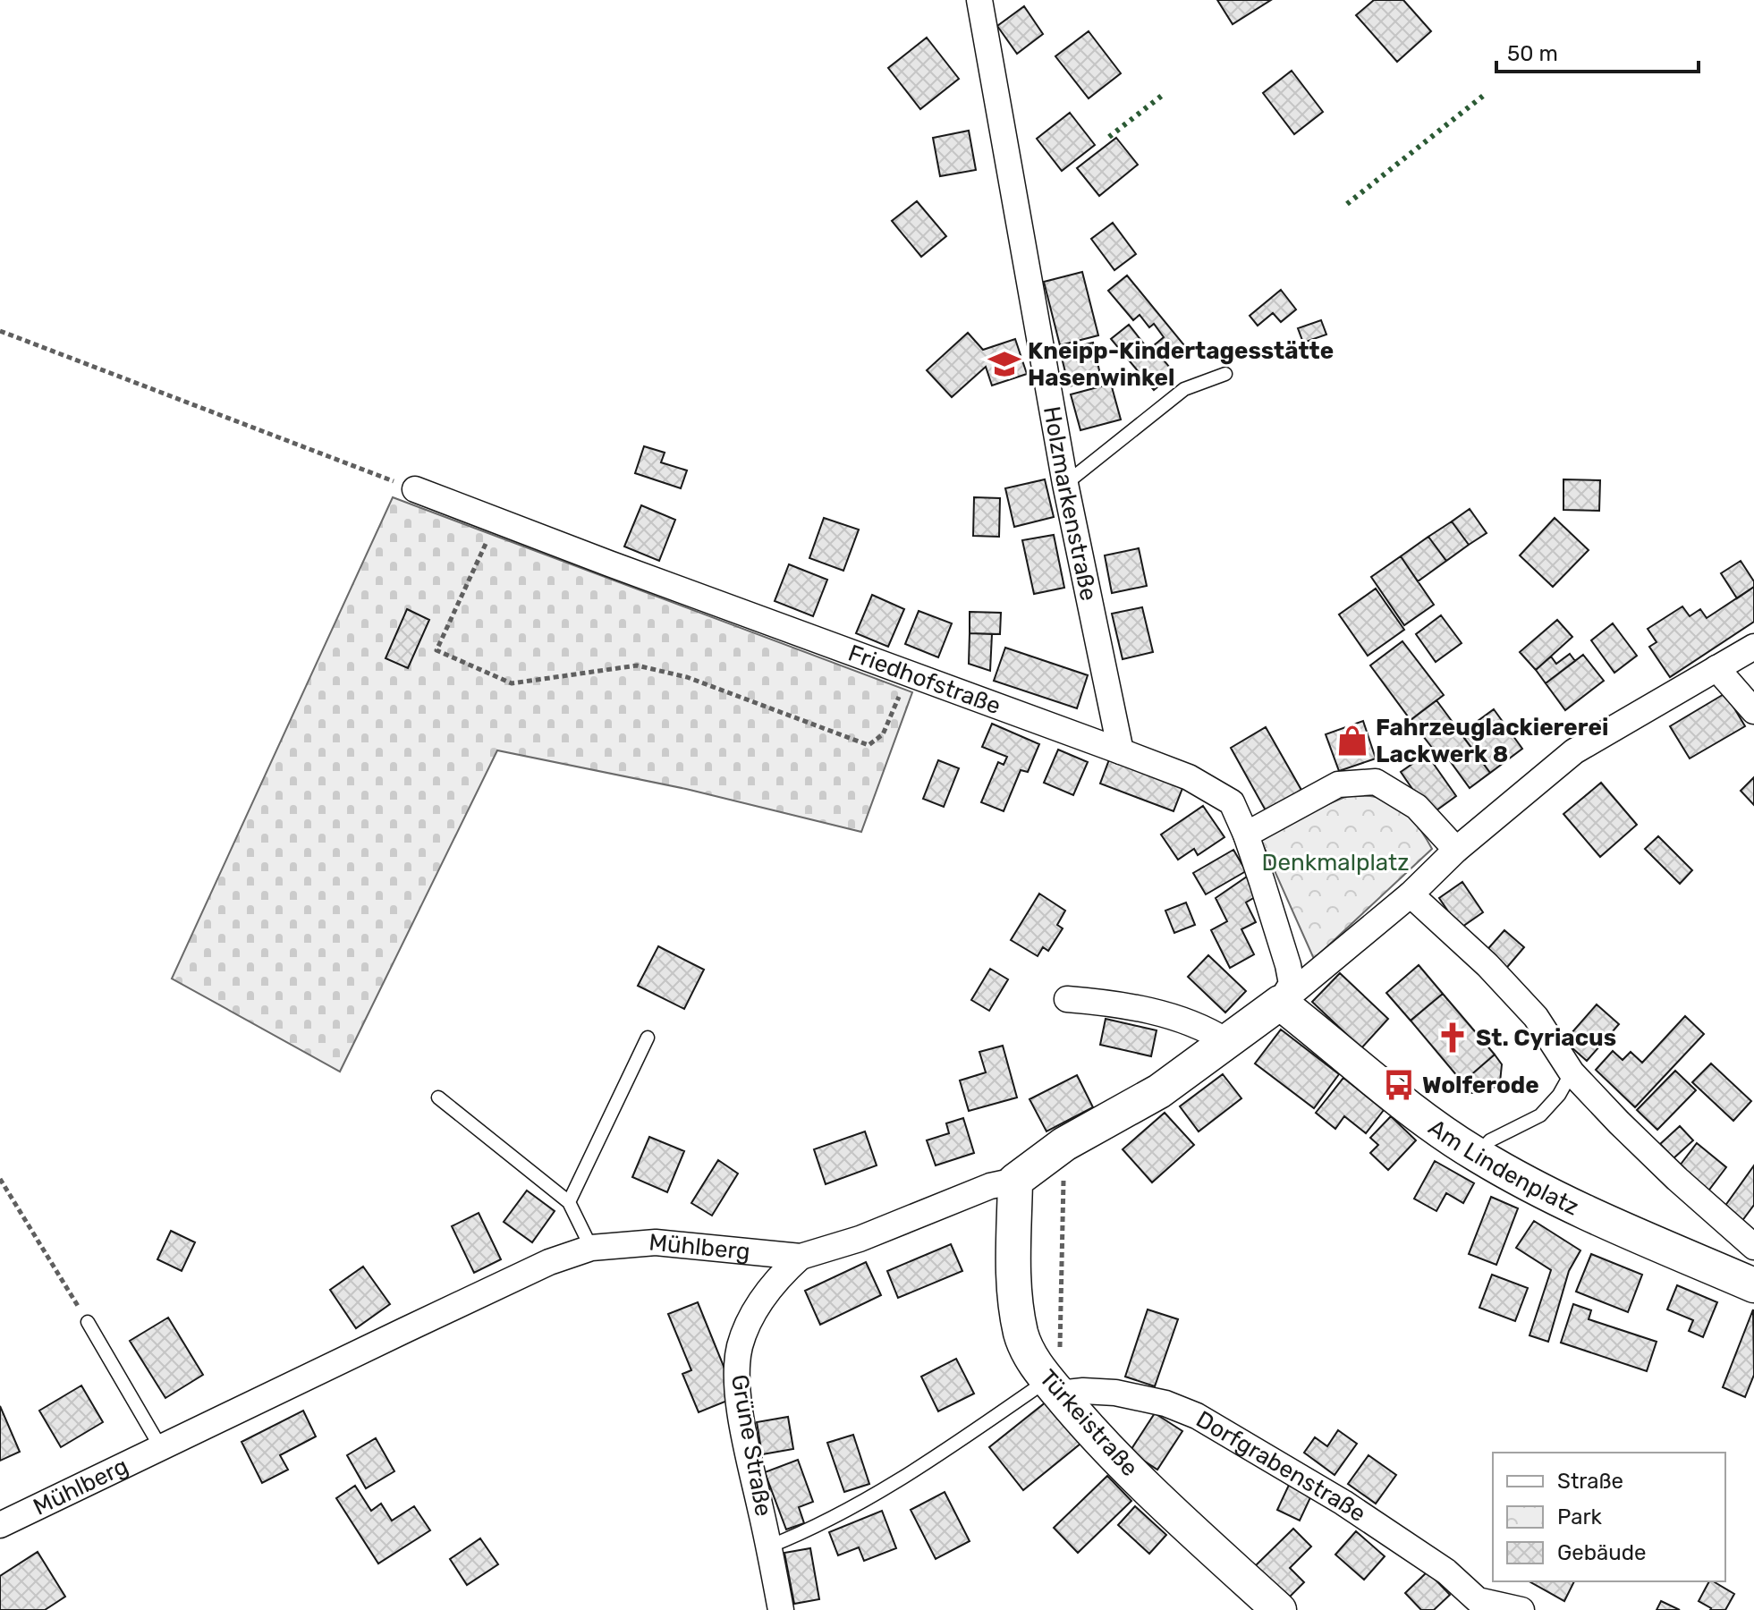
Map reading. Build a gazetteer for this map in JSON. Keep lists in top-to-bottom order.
{
  "streets": {
    "main road": ["Am Lindenplatz", "Mühlberg", "Türkeistraße"],
    "street": [
      "Holzmarkenstraße",
      "Friedhofstraße",
      "Grüne Straße",
      "Dorfgrabenstraße"
    ]
  },
  "crossings": [
    ["Holzmarkenstraße", "Friedhofstraße"],
    ["Friedhofstraße", "Am Lindenplatz"],
    ["Friedhofstraße", "Mühlberg"],
    ["Am Lindenplatz", "Mühlberg"],
    ["Mühlberg", "Türkeistraße"],
    ["Mühlberg", "Grüne Straße"],
    ["Türkeistraße", "Dorfgrabenstraße"]
  ],
  "parks": ["Denkmalplatz"],
  "places": {
    "school or university": ["Kneipp-Kindertagesstätte Hasenwinkel"],
    "shop": ["Fahrzeuglackiererei Lackwerk 8"],
    "church": ["St. Cyriacus"],
    "bus stop": ["Wolferode"]
  },
  "legend": ["Straße", "Park", "Gebäude"],
  "scale_bar": "50 m"
}
